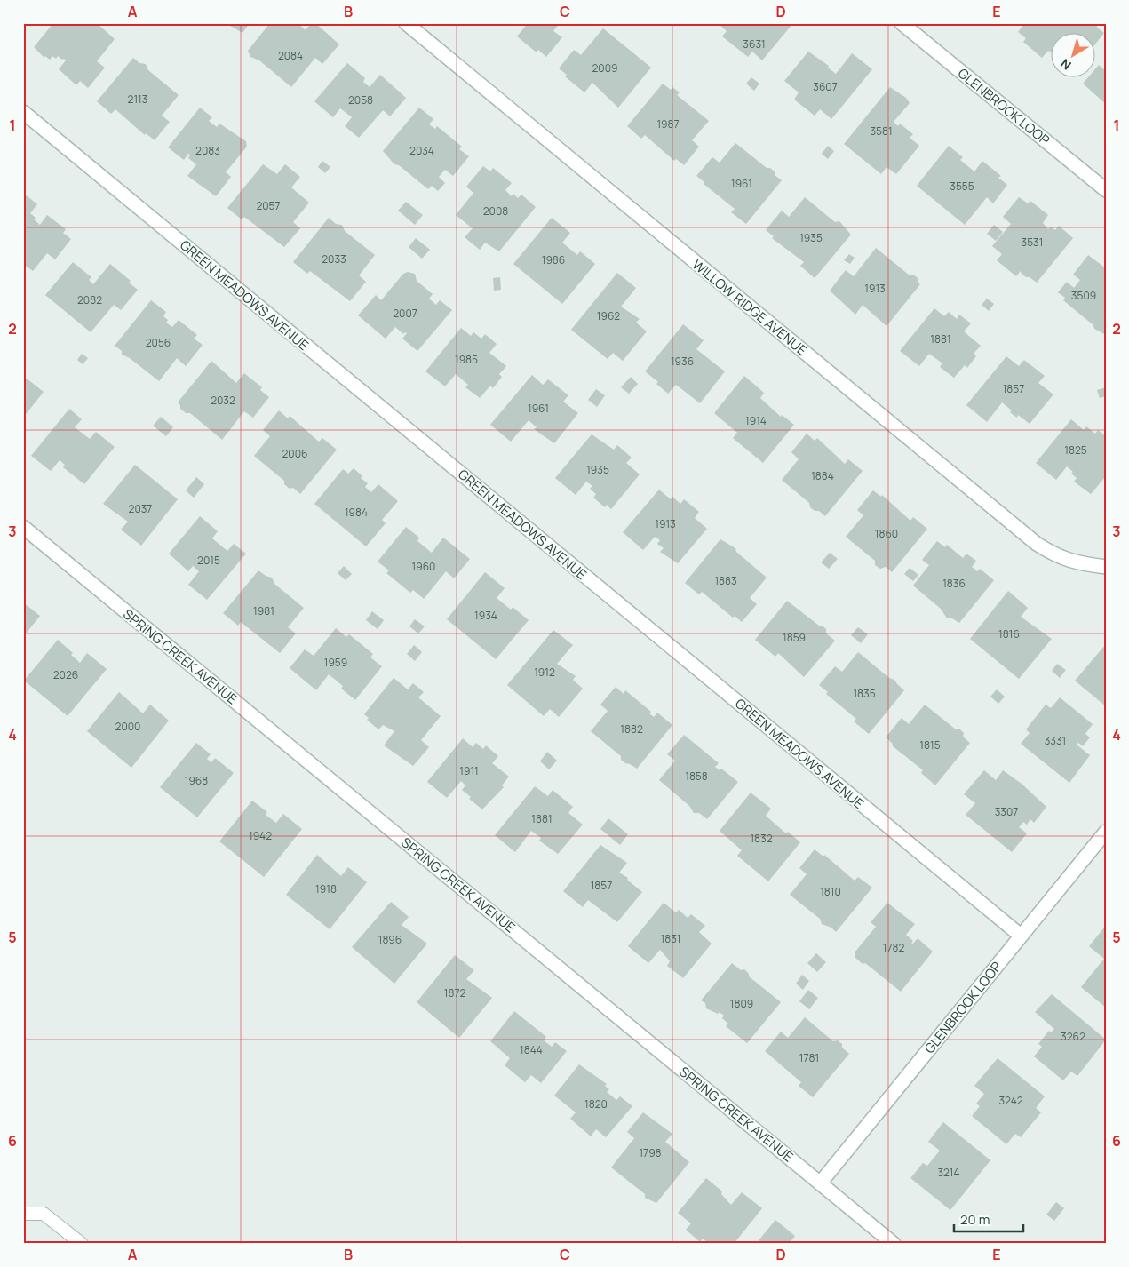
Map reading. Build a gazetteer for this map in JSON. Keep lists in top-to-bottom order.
{
  "streets": {
    "street": [
      "GLENBROOK LOOP",
      "GREEN MEADOWS AVENUE",
      "WILLOW RIDGE AVENUE",
      "SPRING CREEK AVENUE"
    ]
  },
  "crossings": [
    ["GLENBROOK LOOP", "GREEN MEADOWS AVENUE"],
    ["GLENBROOK LOOP", "SPRING CREEK AVENUE"]
  ],
  "house_numbers": [
    "3631",
    "2084",
    "2009",
    "3607",
    "2113",
    "2058",
    "1987",
    "3581",
    "2083",
    "2034",
    "1961",
    "3555",
    "2057",
    "2008",
    "1935",
    "3531",
    "2033",
    "1986",
    "1913",
    "3509",
    "2082",
    "2007",
    "1962",
    "1881",
    "2056",
    "1985",
    "1936",
    "1857",
    "2032",
    "1961",
    "1914",
    "1825",
    "2006",
    "1935",
    "1884",
    "2037",
    "1984",
    "1913",
    "1860",
    "2015",
    "1960",
    "1883",
    "1836",
    "1981",
    "1934",
    "1816",
    "1859",
    "1959",
    "1912",
    "2026",
    "1835",
    "2000",
    "1882",
    "3331",
    "1815",
    "1911",
    "1858",
    "1968",
    "3307",
    "1881",
    "1942",
    "1832",
    "1857",
    "1918",
    "1810",
    "1831",
    "1896",
    "1782",
    "1872",
    "1809",
    "3262",
    "1844",
    "1781",
    "3242",
    "1820",
    "1798",
    "3214"
  ],
  "scale_bar": "20 m",
  "north": "bottom left",
  "grid": {
    "columns": [
      "A",
      "B",
      "C",
      "D",
      "E"
    ],
    "rows": [
      "1",
      "2",
      "3",
      "4",
      "5",
      "6"
    ]
  }
}
